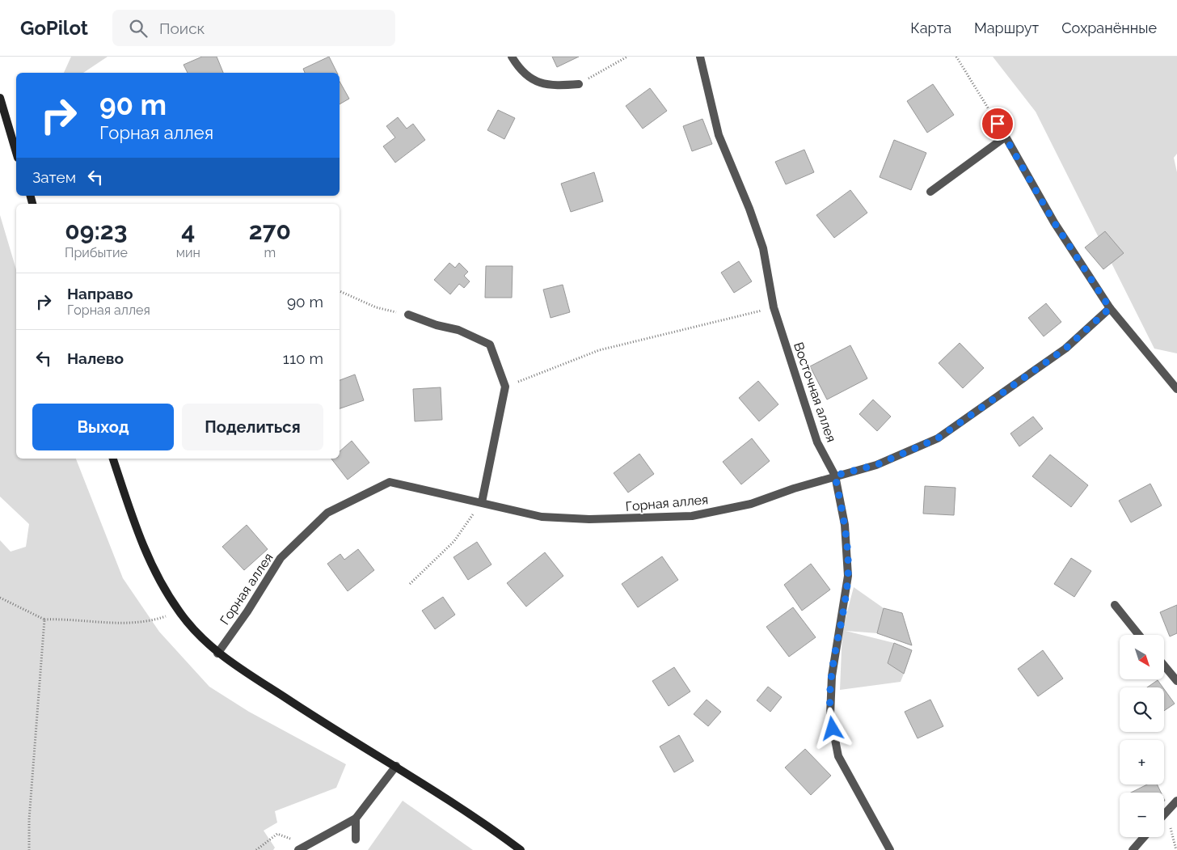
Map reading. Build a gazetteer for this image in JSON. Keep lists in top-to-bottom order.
{
  "streets": {
    "street": ["Восточная аллея", "Горная аллея"]
  },
  "crossings": [
    ["Восточная аллея", "Горная аллея"]
  ],
  "north": "bottom right",
  "page": {
    "header": "GoPilot",
    "search": "Поиск",
    "nav": ["Карта", "Маршрут", "Сохранённые"],
    "turn": ["90 m", "Горная аллея"],
    "then": "Затем",
    "eta": [
      "09:23",
      "Прибытие",
      "4",
      "мин",
      "270",
      "m"
    ],
    "list": [
      {
        "name": "Направо",
        "note": "Горная аллея",
        "value": "90 m"
      },
      {
        "name": "Налево",
        "value": "110 m"
      }
    ],
    "buttons": ["Выход", "Поделиться"],
    "map_buttons": ["+", "−"]
  }
}
